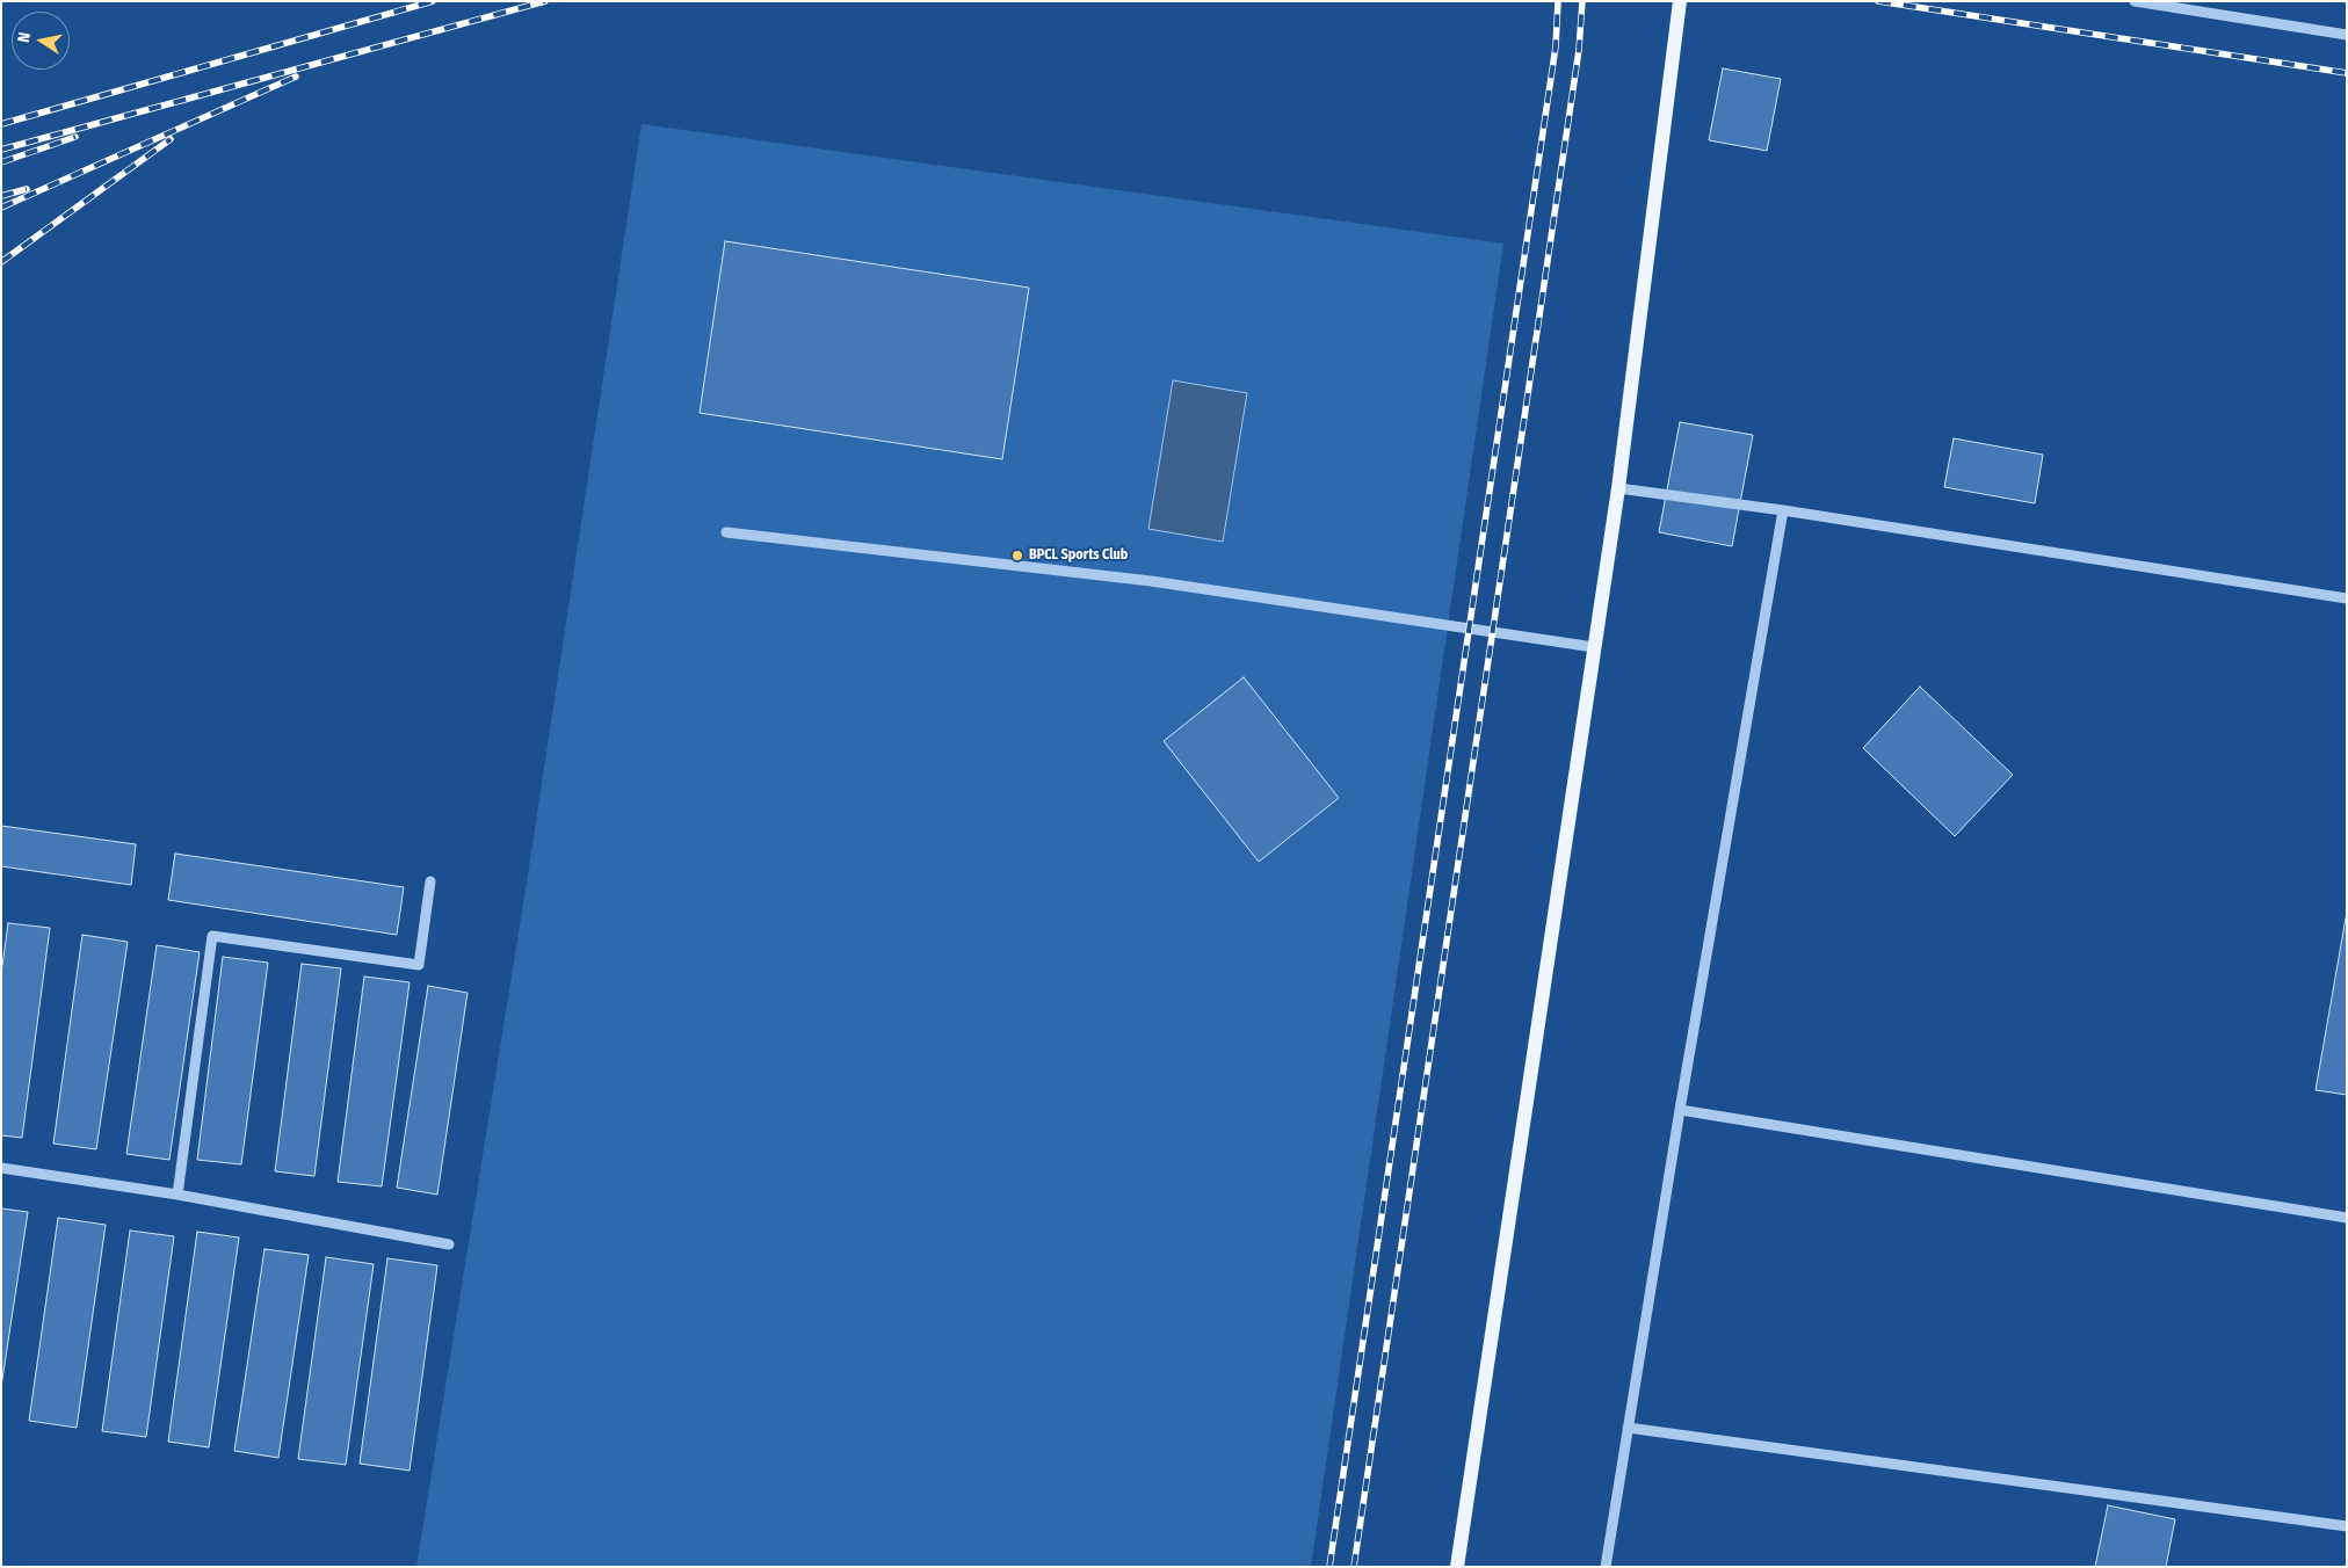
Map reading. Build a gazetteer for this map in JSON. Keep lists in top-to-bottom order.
{
  "places": ["BPCL Sports Club"],
  "north": "left"
}
